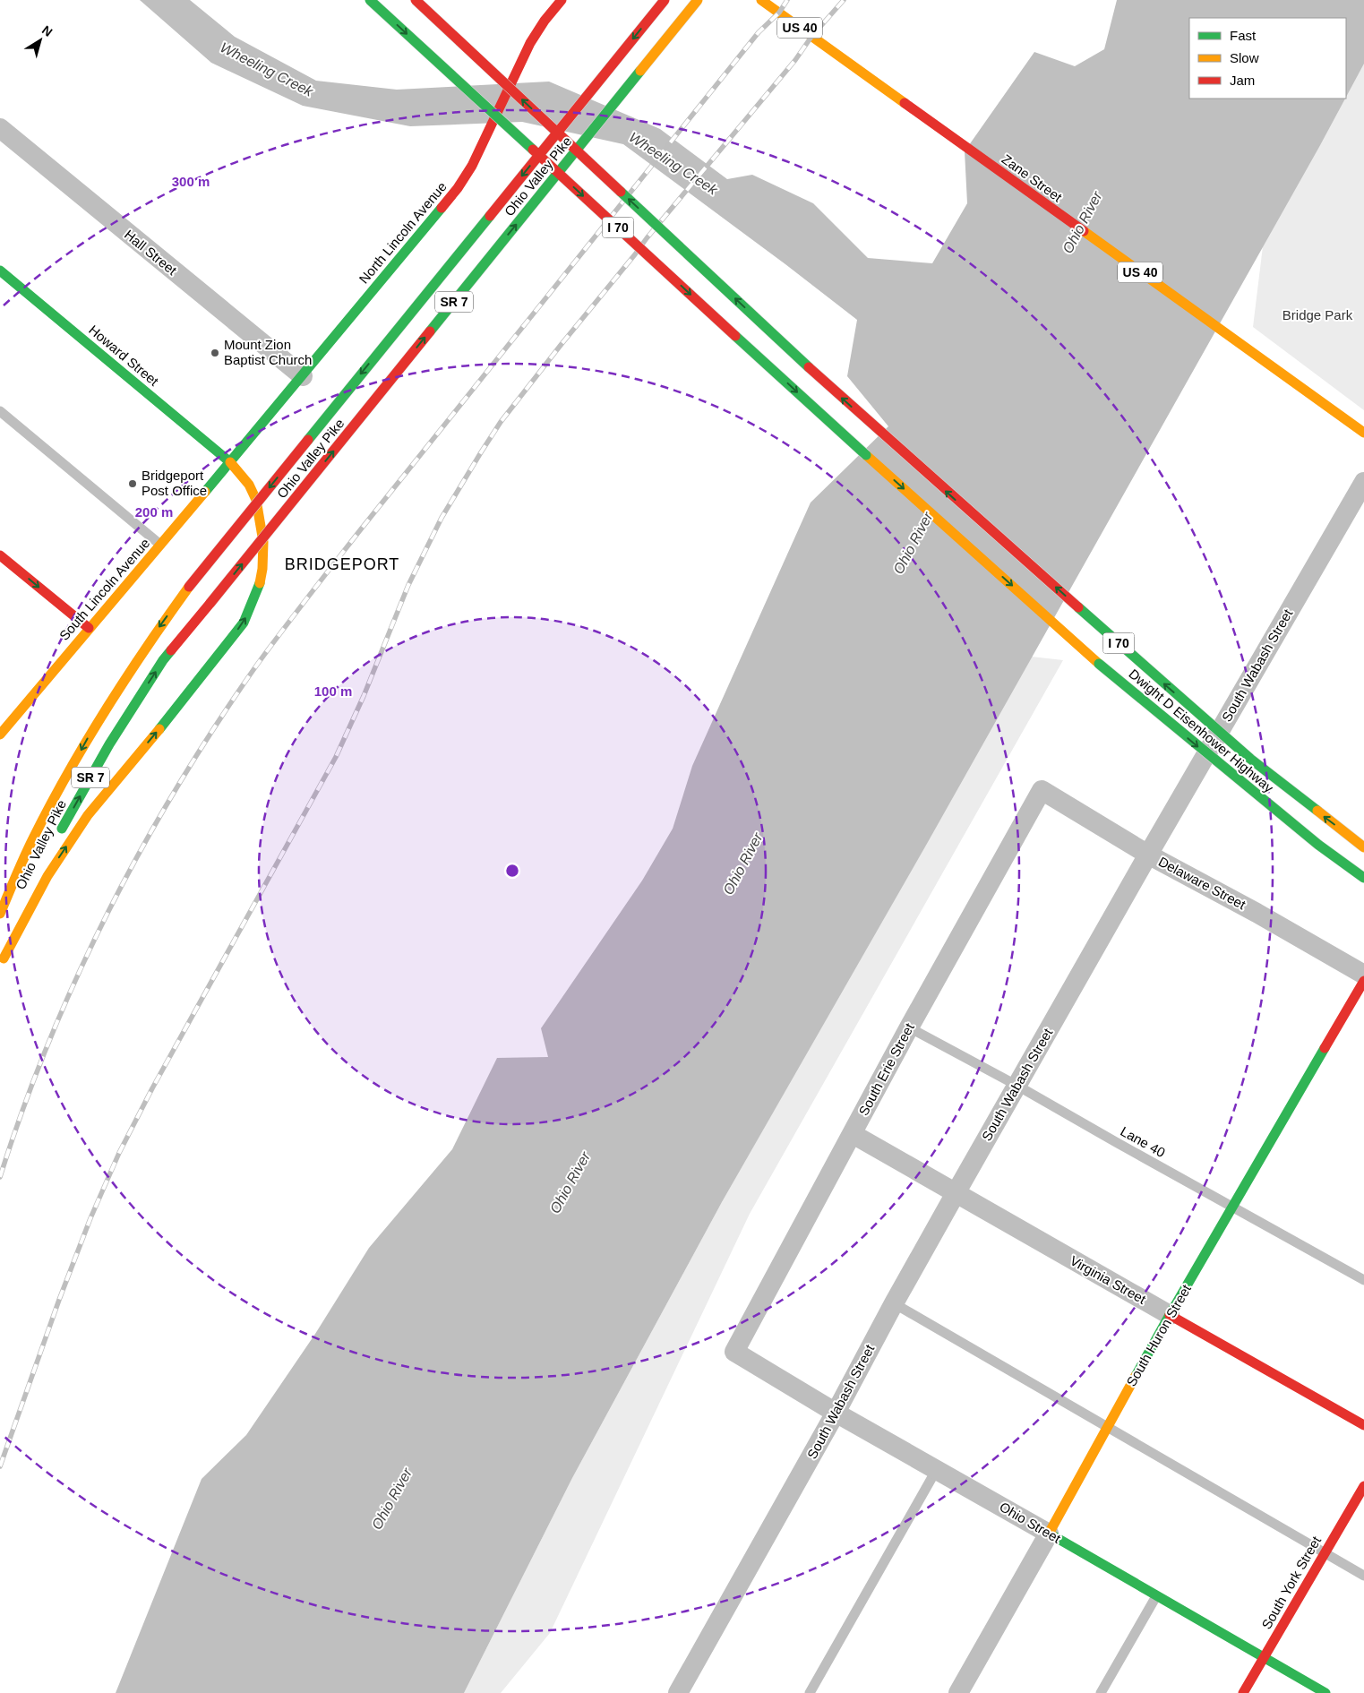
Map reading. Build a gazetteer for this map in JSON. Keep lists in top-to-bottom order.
{
  "streets": {
    "main road": [
      "US 40",
      "Ohio Valley Pike",
      "Zane Street",
      "I 70",
      "North Lincoln Avenue",
      "SR 7",
      "Howard Street",
      "South Lincoln Avenue",
      "Dwight D Eisenhower Highway",
      "Virginia Street",
      "South Huron Street",
      "Ohio Street",
      "South York Street"
    ],
    "street": [
      "Hall Street",
      "South Wabash Street",
      "Delaware Street",
      "South Erie Street"
    ],
    "lane": ["Lane 40"]
  },
  "crossings": [
    ["Ohio Valley Pike", "Howard Street"],
    ["North Lincoln Avenue", "Hall Street"],
    ["North Lincoln Avenue", "Howard Street"],
    ["North Lincoln Avenue", "South Lincoln Avenue"],
    ["Howard Street", "South Lincoln Avenue"],
    ["South Wabash Street", "Delaware Street"],
    ["South Wabash Street", "Lane 40"],
    ["South Wabash Street", "Virginia Street"],
    ["South Wabash Street", "Ohio Street"],
    ["Delaware Street", "South Erie Street"],
    ["South Erie Street", "Lane 40"],
    ["South Erie Street", "Virginia Street"],
    ["South Erie Street", "Ohio Street"],
    ["Lane 40", "South Huron Street"],
    ["Virginia Street", "South Huron Street"],
    ["South Huron Street", "Ohio Street"],
    ["Ohio Street", "South York Street"]
  ],
  "one_way": ["Howard Street"],
  "districts": ["BRIDGEPORT"],
  "water": ["Wheeling Creek", "Ohio River"],
  "parks": ["Bridge Park"],
  "places": ["Mount Zion Baptist Church", "Bridgeport Post Office"],
  "legend": ["Fast", "Slow", "Jam"],
  "north": "top right",
  "rings": ["300 m", "200 m", "100 m"]
}
